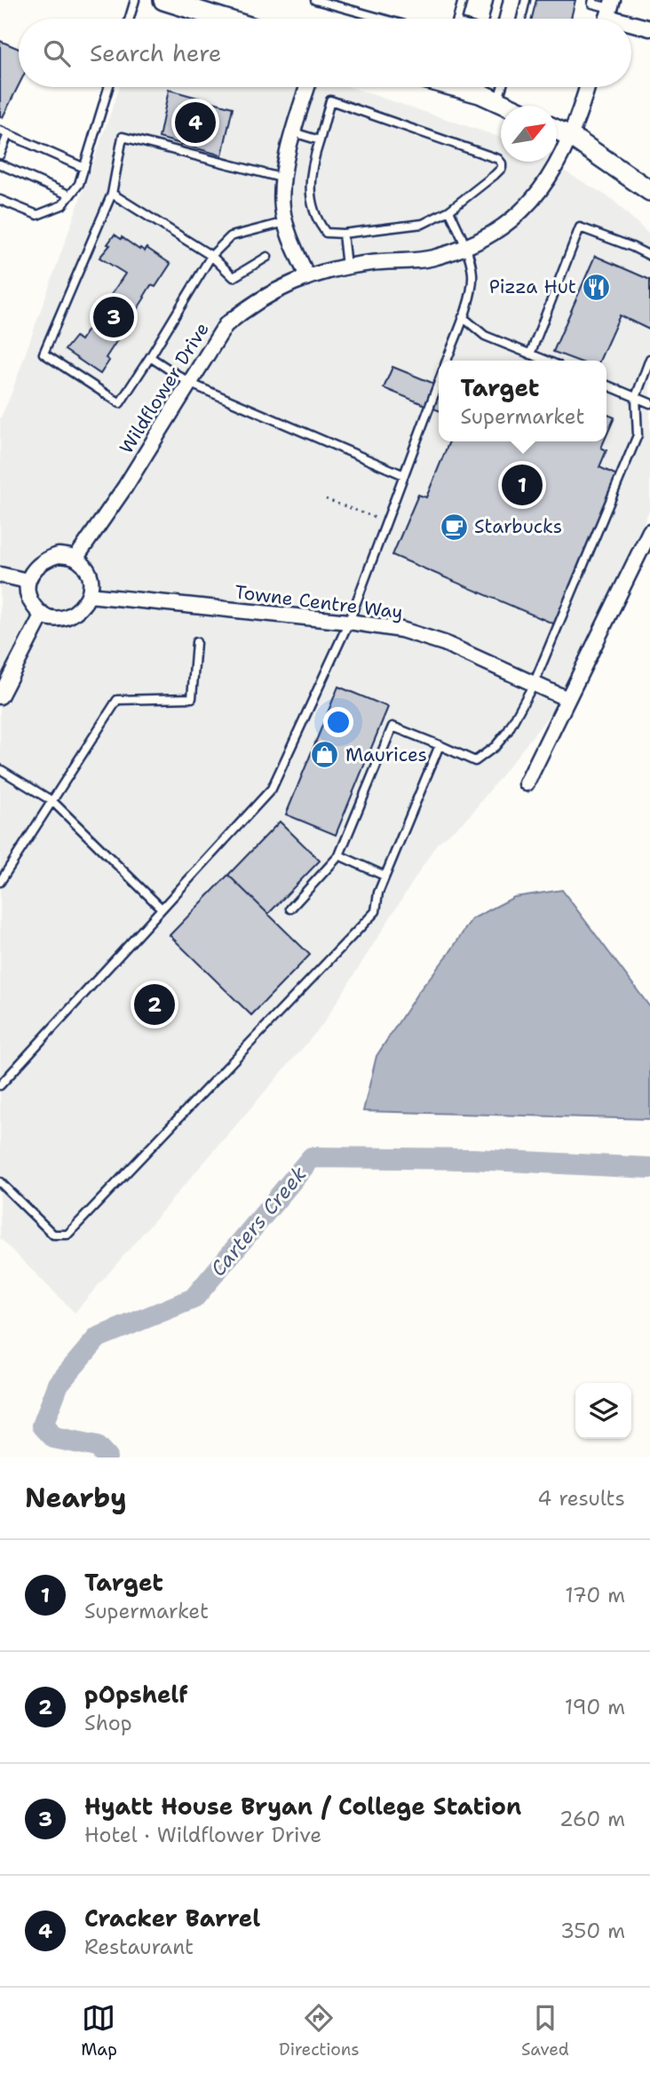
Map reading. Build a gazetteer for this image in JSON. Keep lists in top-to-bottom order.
{
  "streets": {
    "street": ["Wildflower Drive", "Towne Centre Way"]
  },
  "crossings": [
    ["Wildflower Drive", "Towne Centre Way"]
  ],
  "water": ["Carters Creek"],
  "places": {
    "restaurant": ["Pizza Hut"],
    "cafe": ["Starbucks"],
    "shop": ["Maurices"]
  },
  "north": "top right",
  "page": {
    "search": "Search here",
    "pins": [
      "4",
      "3",
      "1",
      "2"
    ],
    "popup": ["Target", "Supermarket"],
    "heading": ["Nearby", "4 results"],
    "list": [
      {
        "mark": "1",
        "name": "Target",
        "note": "Supermarket",
        "value": "170 m"
      },
      {
        "mark": "2",
        "name": "pOpshelf",
        "note": "Shop",
        "value": "190 m"
      },
      {
        "mark": "3",
        "name": "Hyatt House Bryan / College Station",
        "note": "Hotel · Wildflower Drive",
        "value": "260 m"
      },
      {
        "mark": "4",
        "name": "Cracker Barrel",
        "note": "Restaurant",
        "value": "350 m"
      }
    ],
    "nav": ["Map", "Directions", "Saved"]
  }
}
